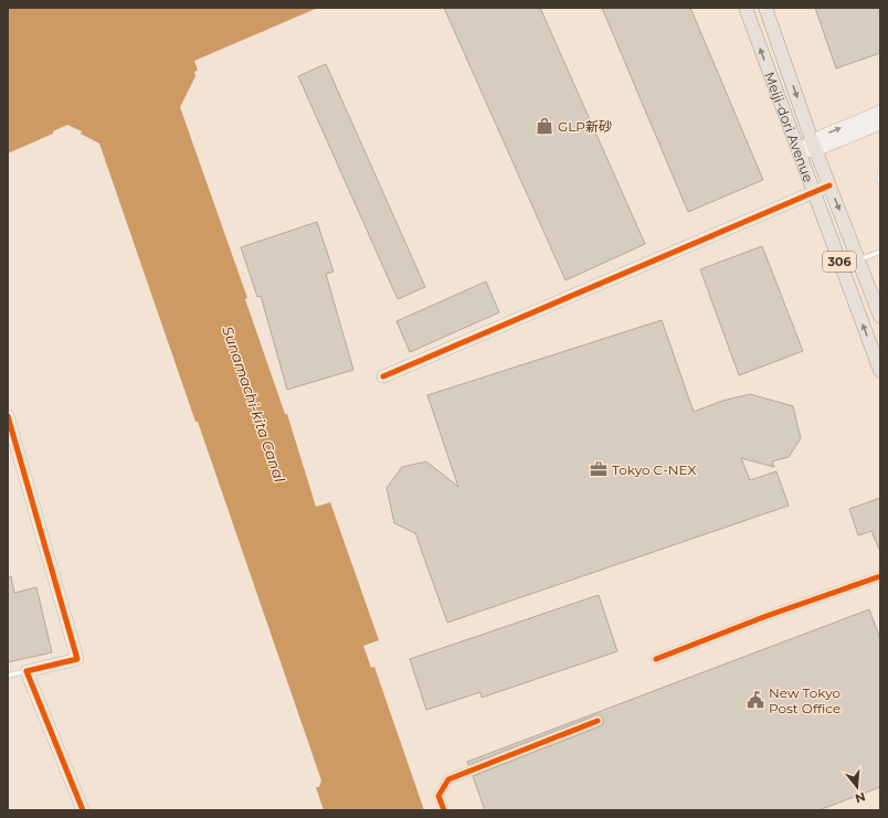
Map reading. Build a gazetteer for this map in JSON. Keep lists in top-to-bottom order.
{
  "streets": {
    "main road": ["Meiji-dori Avenue", "306"]
  },
  "water": ["Sunamachi-kita Canal"],
  "places": {
    "shop": ["GLP新砂"],
    "office": ["Tokyo C-NEX"],
    "public building": ["New Tokyo Post Office"]
  },
  "north": "bottom"
}
